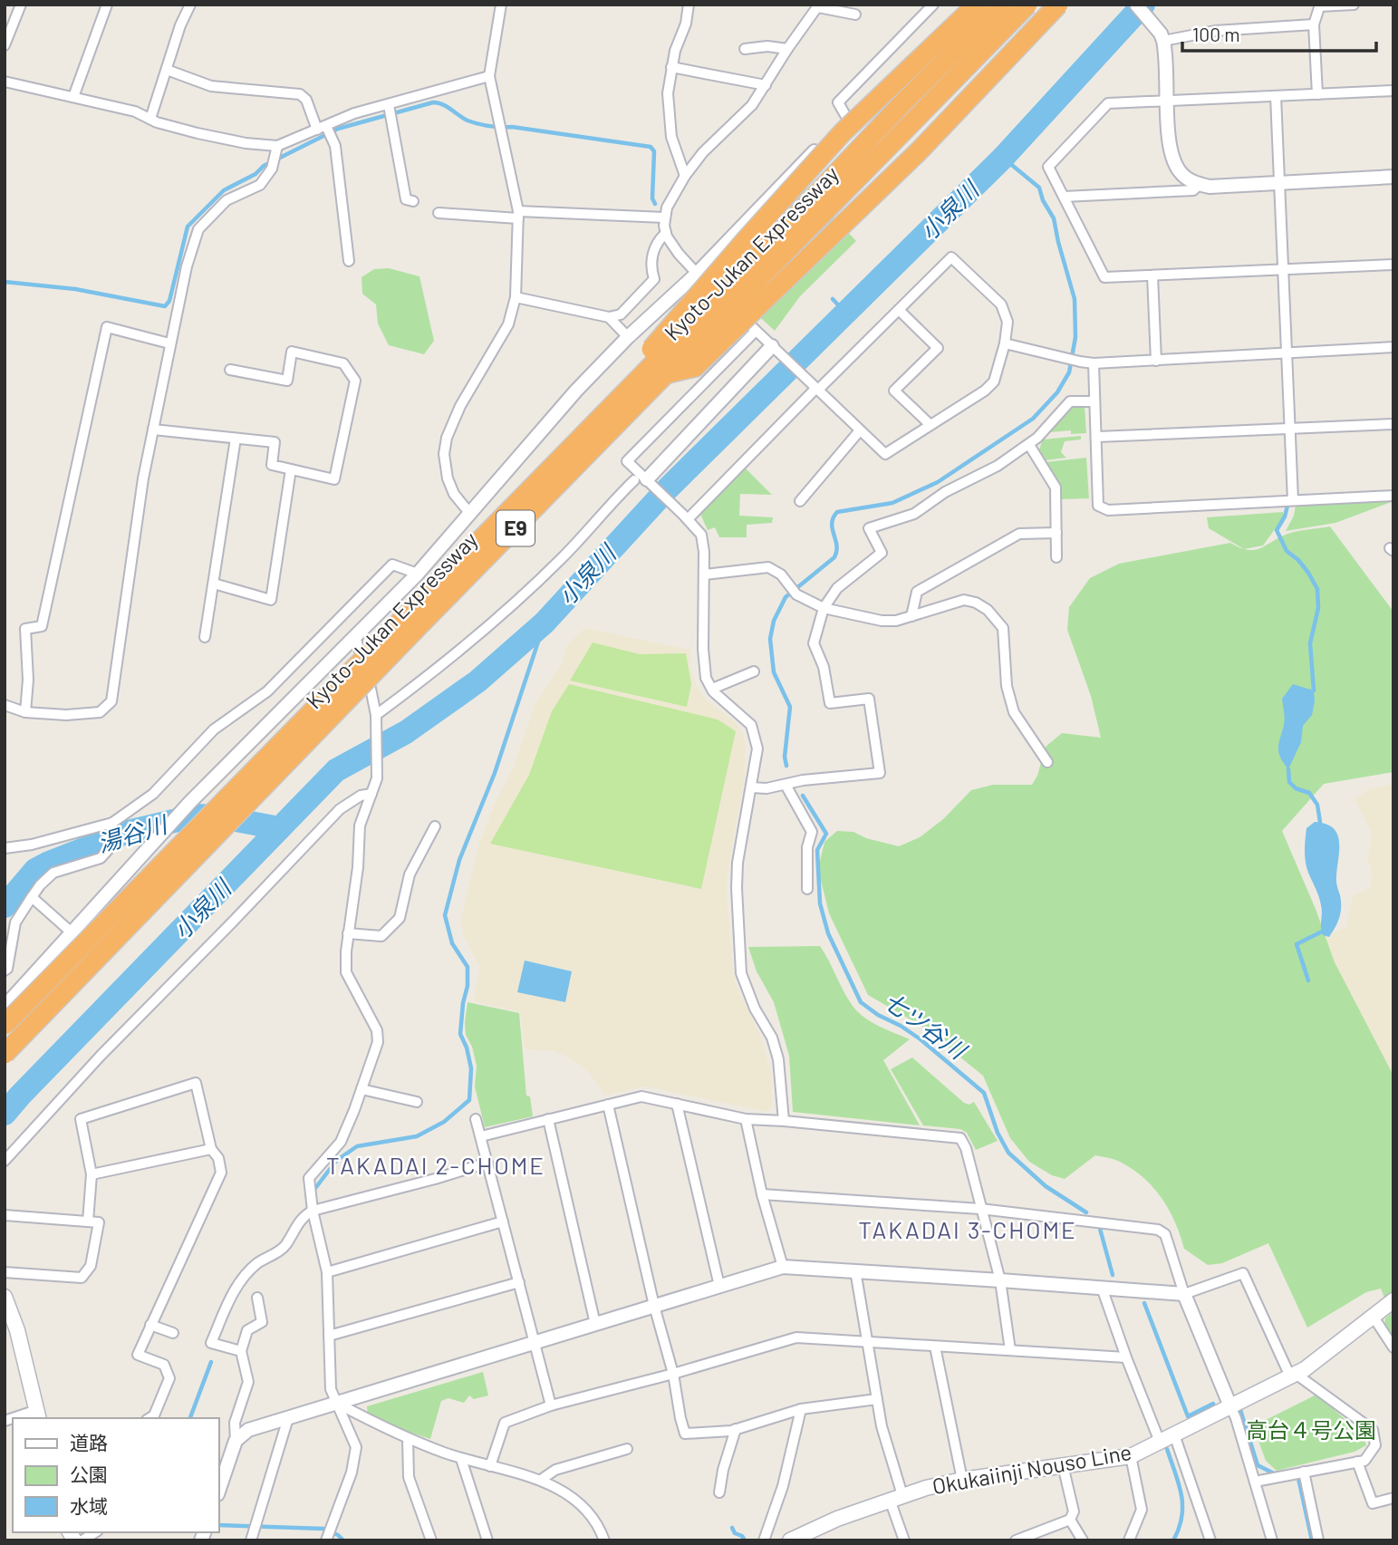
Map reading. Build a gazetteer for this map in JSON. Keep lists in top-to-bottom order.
{
  "streets": {
    "highway": ["Kyoto-Jukan Expressway", "E9"],
    "main road": ["Okukaiinji Nouso Line"]
  },
  "districts": ["TAKADAI 2-CHOME", "TAKADAI 3-CHOME"],
  "water": ["小泉川", "湯谷川", "七ツ谷川"],
  "parks": ["高台４号公園"],
  "legend": ["道路", "公園", "水域"],
  "scale_bar": "100 m"
}
